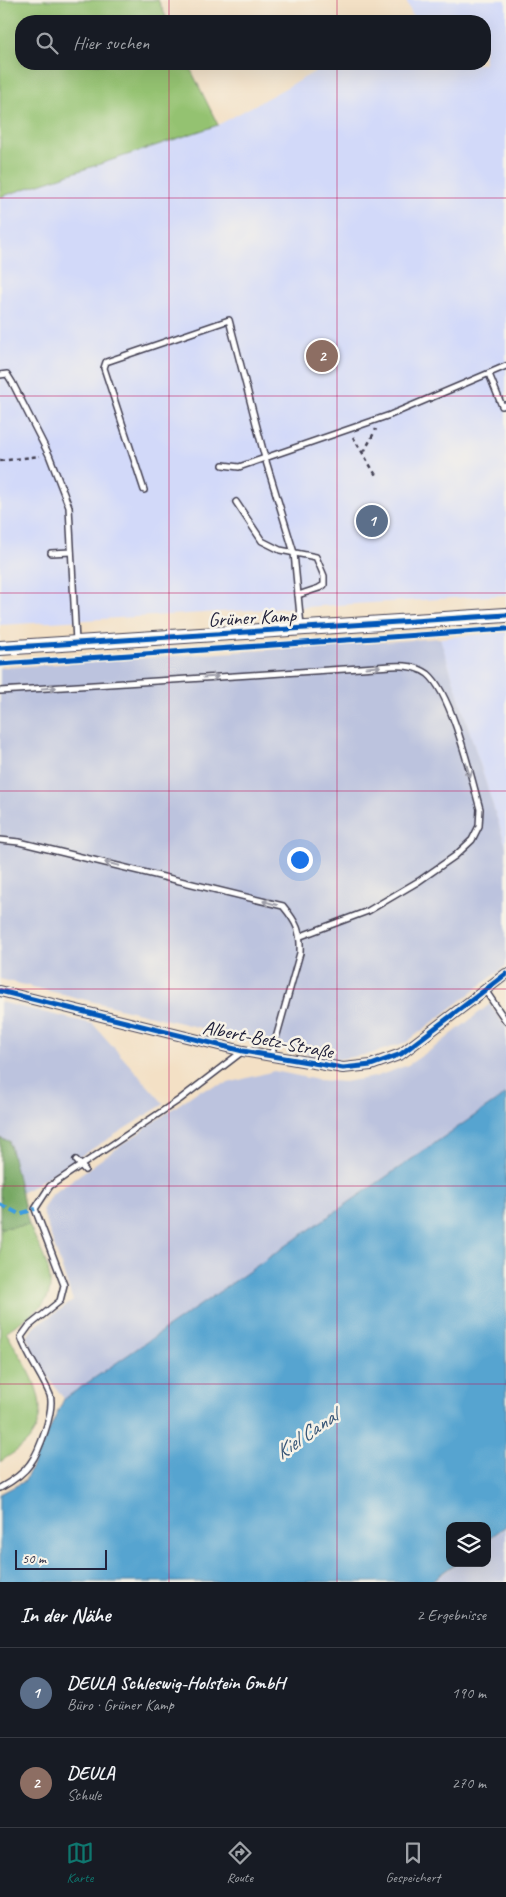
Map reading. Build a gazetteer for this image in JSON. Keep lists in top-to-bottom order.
{
  "streets": {
    "street": ["Grüner Kamp", "Albert-Betz-Straße"]
  },
  "water": ["Kiel Canal"],
  "scale_bar": "50 m",
  "page": {
    "search": "Hier suchen",
    "pins": ["2", "1"],
    "scale": "50 m",
    "heading": ["In der Nähe", "2 Ergebnisse"],
    "list": [
      {
        "mark": "1",
        "name": "DEULA Schleswig-Holstein GmbH",
        "note": "Büro · Grüner Kamp",
        "value": "190 m"
      },
      {
        "mark": "2",
        "name": "DEULA",
        "note": "Schule",
        "value": "270 m"
      }
    ],
    "nav": ["Karte", "Route", "Gespeichert"]
  }
}
